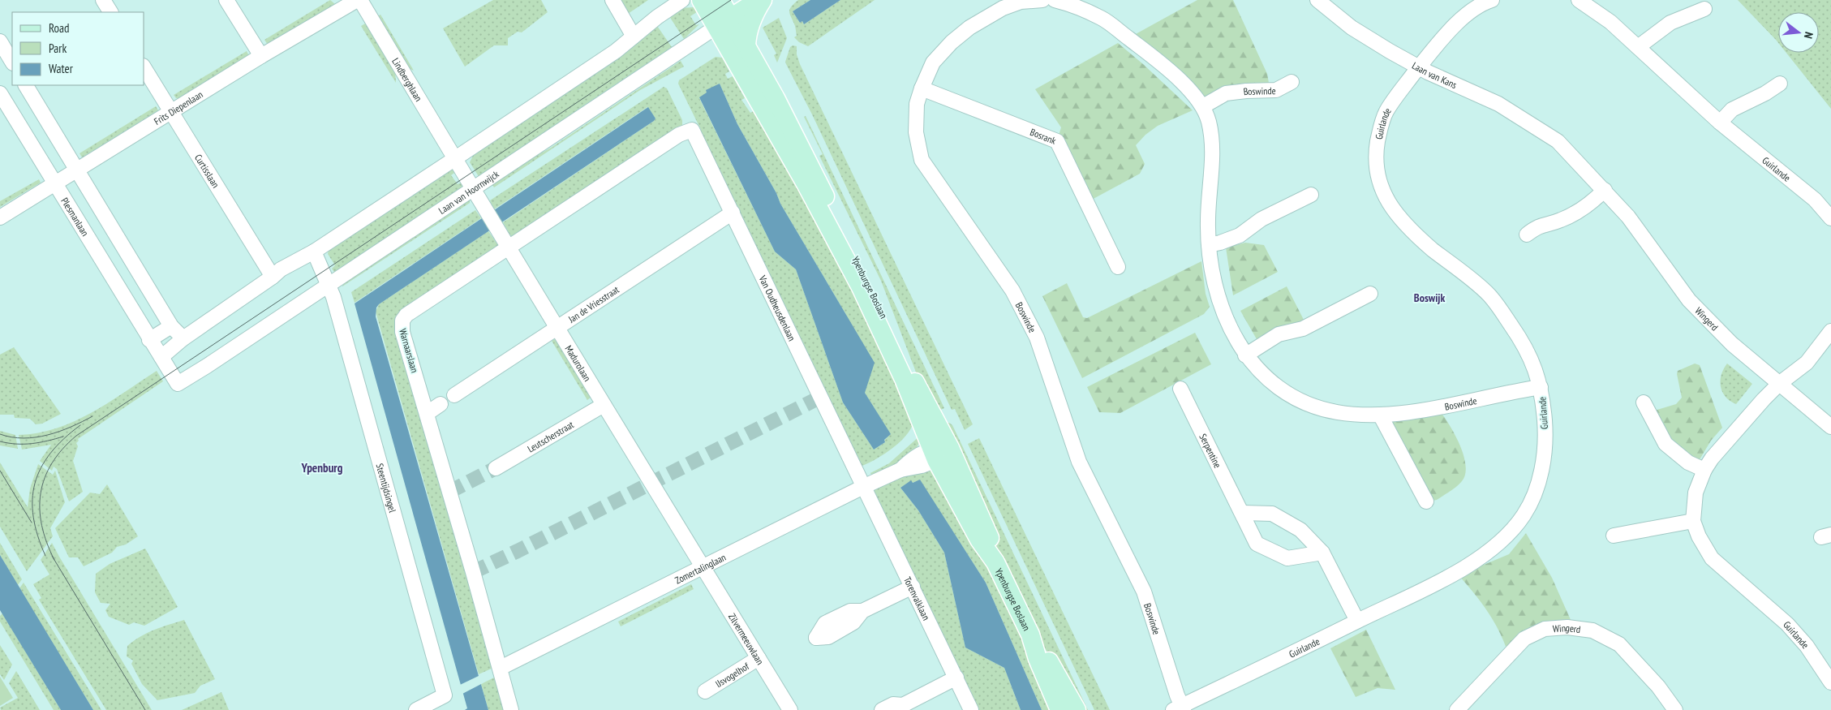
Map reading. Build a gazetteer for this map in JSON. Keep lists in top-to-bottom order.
{
  "streets": {
    "main road": ["Laan van Hoornwijck", "Ypenburgse Boslaan"],
    "street": [
      "Laan van Kans",
      "Lindberghlaan",
      "Boswinde",
      "Frits Diepenlaan",
      "Guirlande",
      "Bosrank",
      "Curtisslaan",
      "Plesmanlaan",
      "Jan de Vriesstraat",
      "Van Oudheusdenlaan",
      "Wingerd",
      "Warnaarslaan",
      "Madurolaan",
      "Leutscherstraat",
      "Serpentine",
      "Steentijdsingel",
      "Zomertalinglaan",
      "Torenvalklaan",
      "Zilvermeeuwlaan",
      "IJsvogelhof"
    ]
  },
  "crossings": [
    ["Laan van Kans", "Guirlande"],
    ["Laan van Kans", "Wingerd"],
    ["Lindberghlaan", "Madurolaan"],
    ["Boswinde", "Guirlande"],
    ["Boswinde", "Bosrank"],
    ["Frits Diepenlaan", "Curtisslaan"],
    ["Frits Diepenlaan", "Plesmanlaan"],
    ["Guirlande", "Wingerd"],
    ["Laan van Hoornwijck", "Plesmanlaan"],
    ["Laan van Hoornwijck", "Ypenburgse Boslaan"],
    ["Laan van Hoornwijck", "Madurolaan"],
    ["Laan van Hoornwijck", "Steentijdsingel"],
    ["Ypenburgse Boslaan", "Zomertalinglaan"],
    ["Jan de Vriesstraat", "Van Oudheusdenlaan"],
    ["Jan de Vriesstraat", "Madurolaan"],
    ["Van Oudheusdenlaan", "Warnaarslaan"],
    ["Van Oudheusdenlaan", "Zomertalinglaan"],
    ["Van Oudheusdenlaan", "Torenvalklaan"],
    ["Warnaarslaan", "Madurolaan"],
    ["Warnaarslaan", "Zomertalinglaan"],
    ["Madurolaan", "Leutscherstraat"],
    ["Madurolaan", "Zomertalinglaan"],
    ["Madurolaan", "Zilvermeeuwlaan"],
    ["Zomertalinglaan", "Torenvalklaan"],
    ["Zomertalinglaan", "Zilvermeeuwlaan"],
    ["Zilvermeeuwlaan", "IJsvogelhof"]
  ],
  "districts": ["Boswijk", "Ypenburg"],
  "legend": ["Road", "Park", "Water"],
  "north": "right"
}
